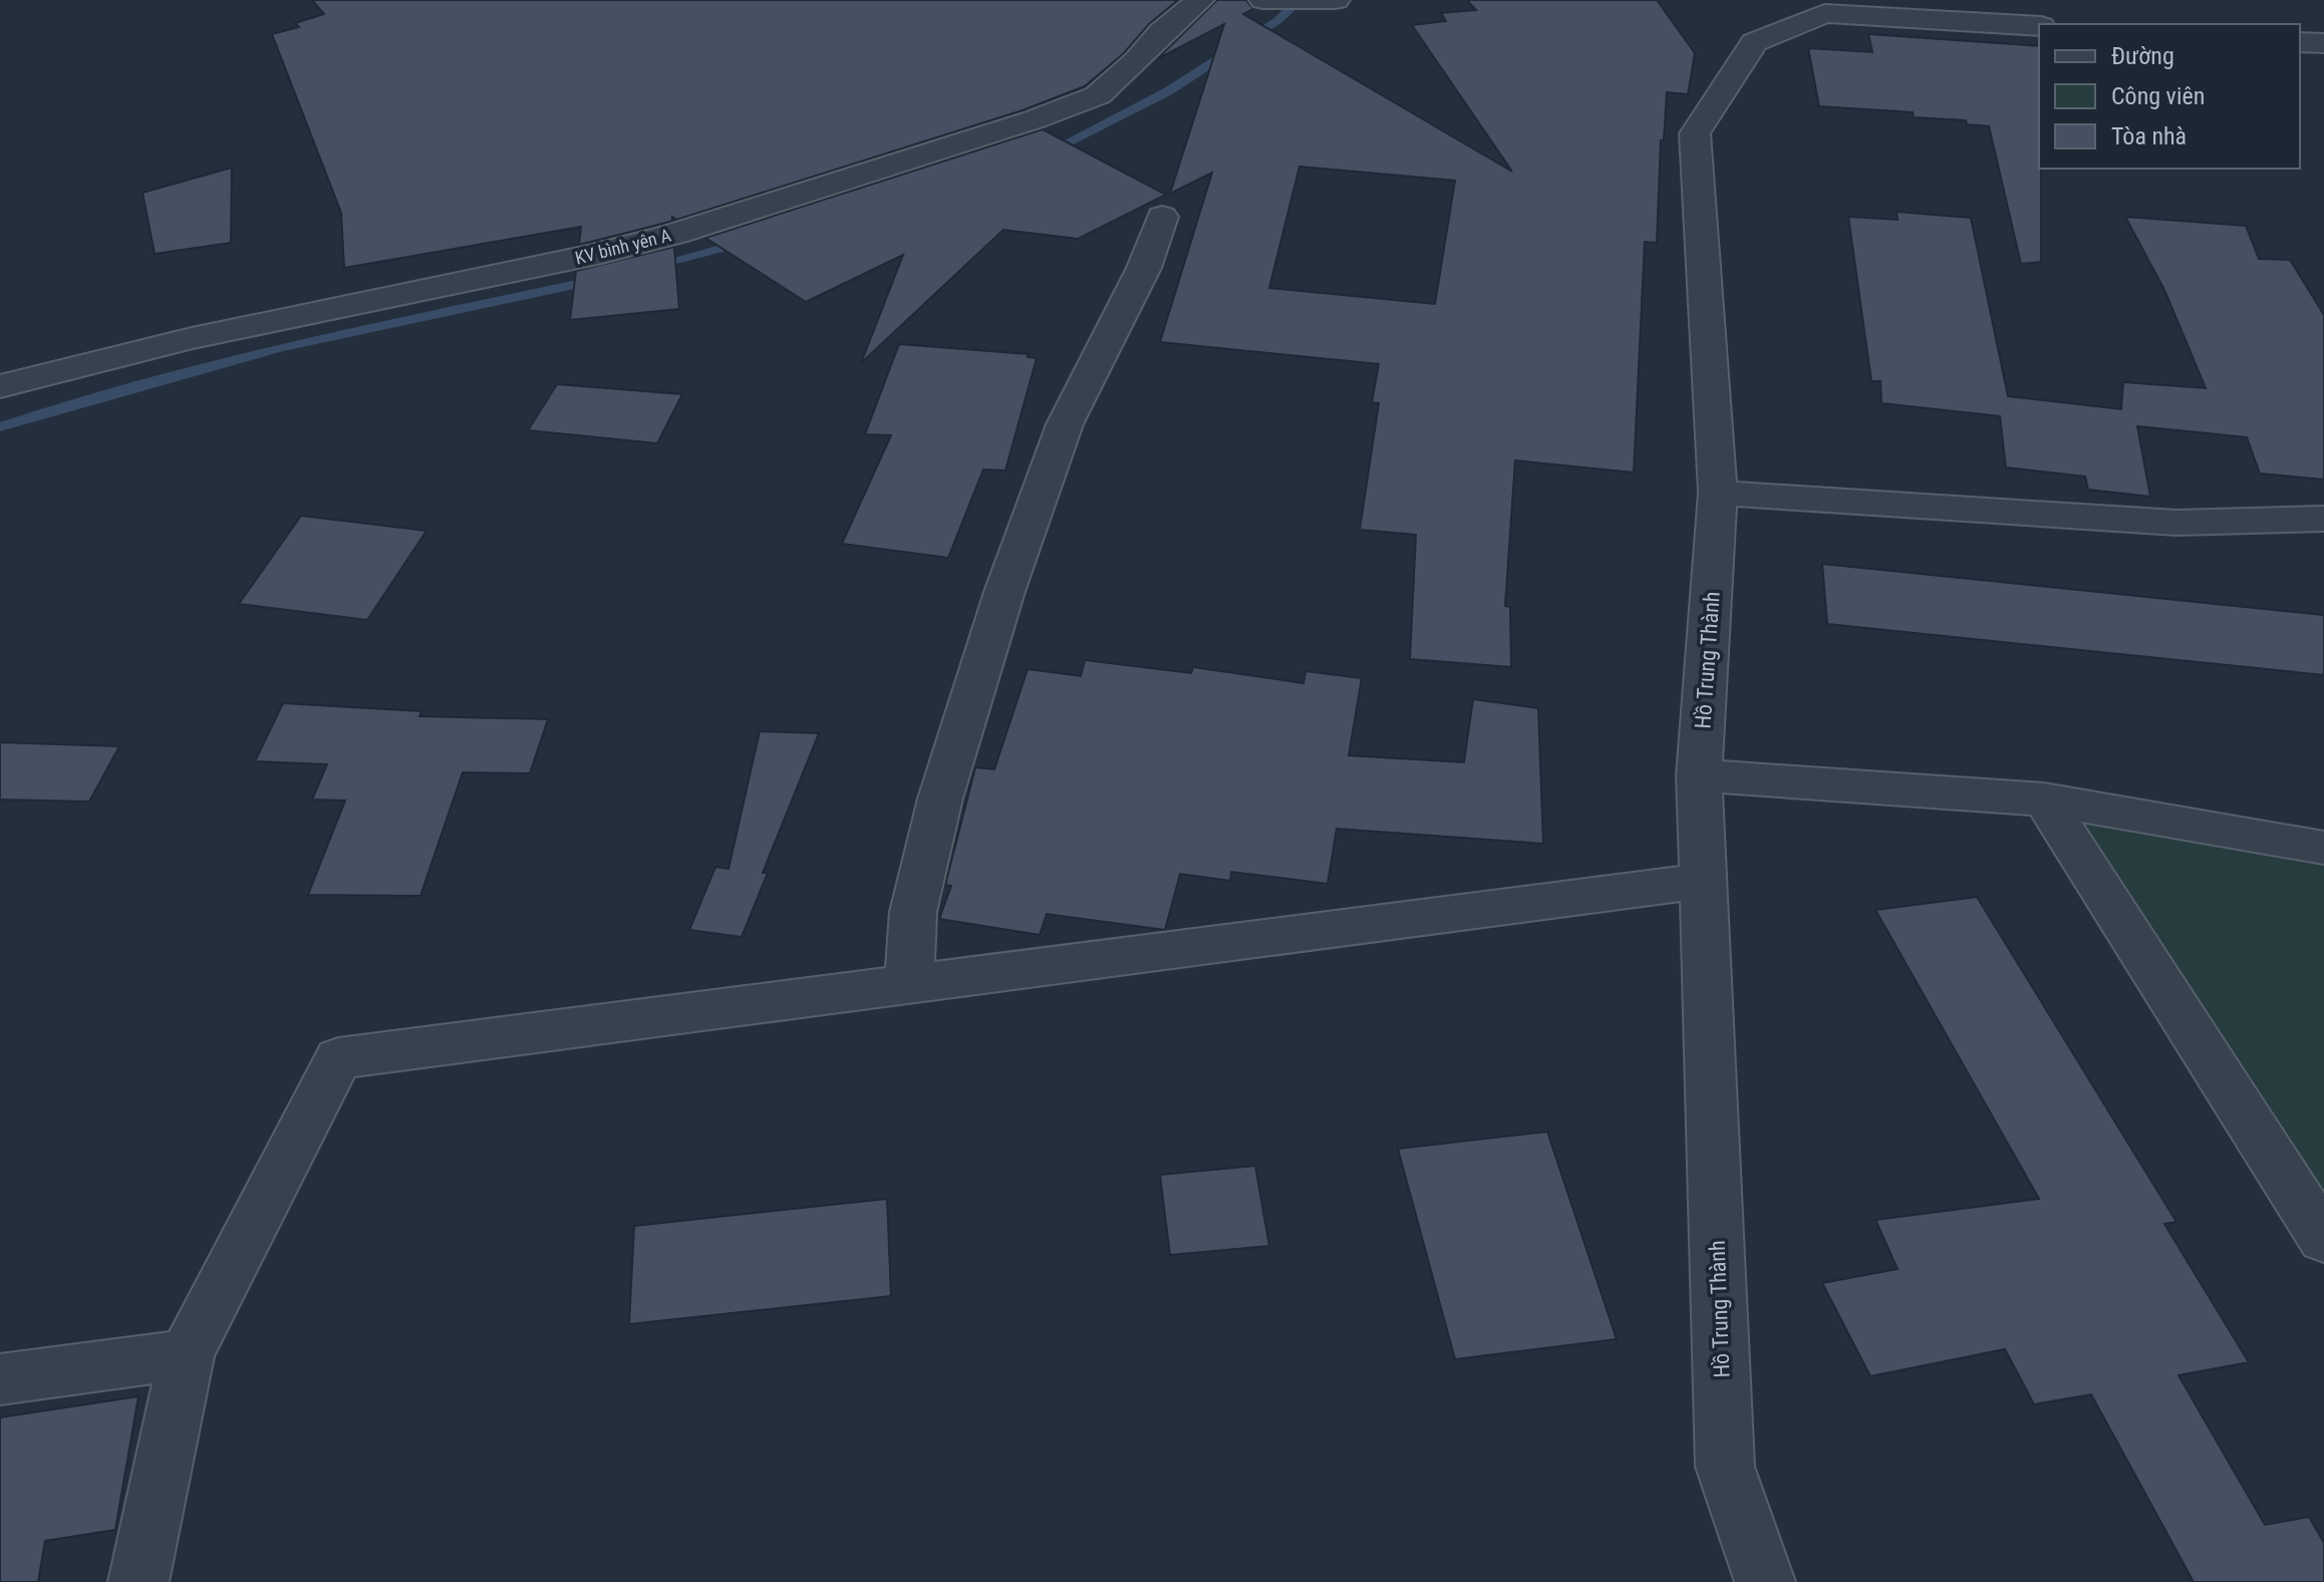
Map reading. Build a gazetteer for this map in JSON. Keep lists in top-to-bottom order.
{
  "streets": {
    "street": ["KV bình yên A", "Hồ Trung Thành"]
  },
  "legend": ["Đường", "Công viên", "Tòa nhà"]
}
